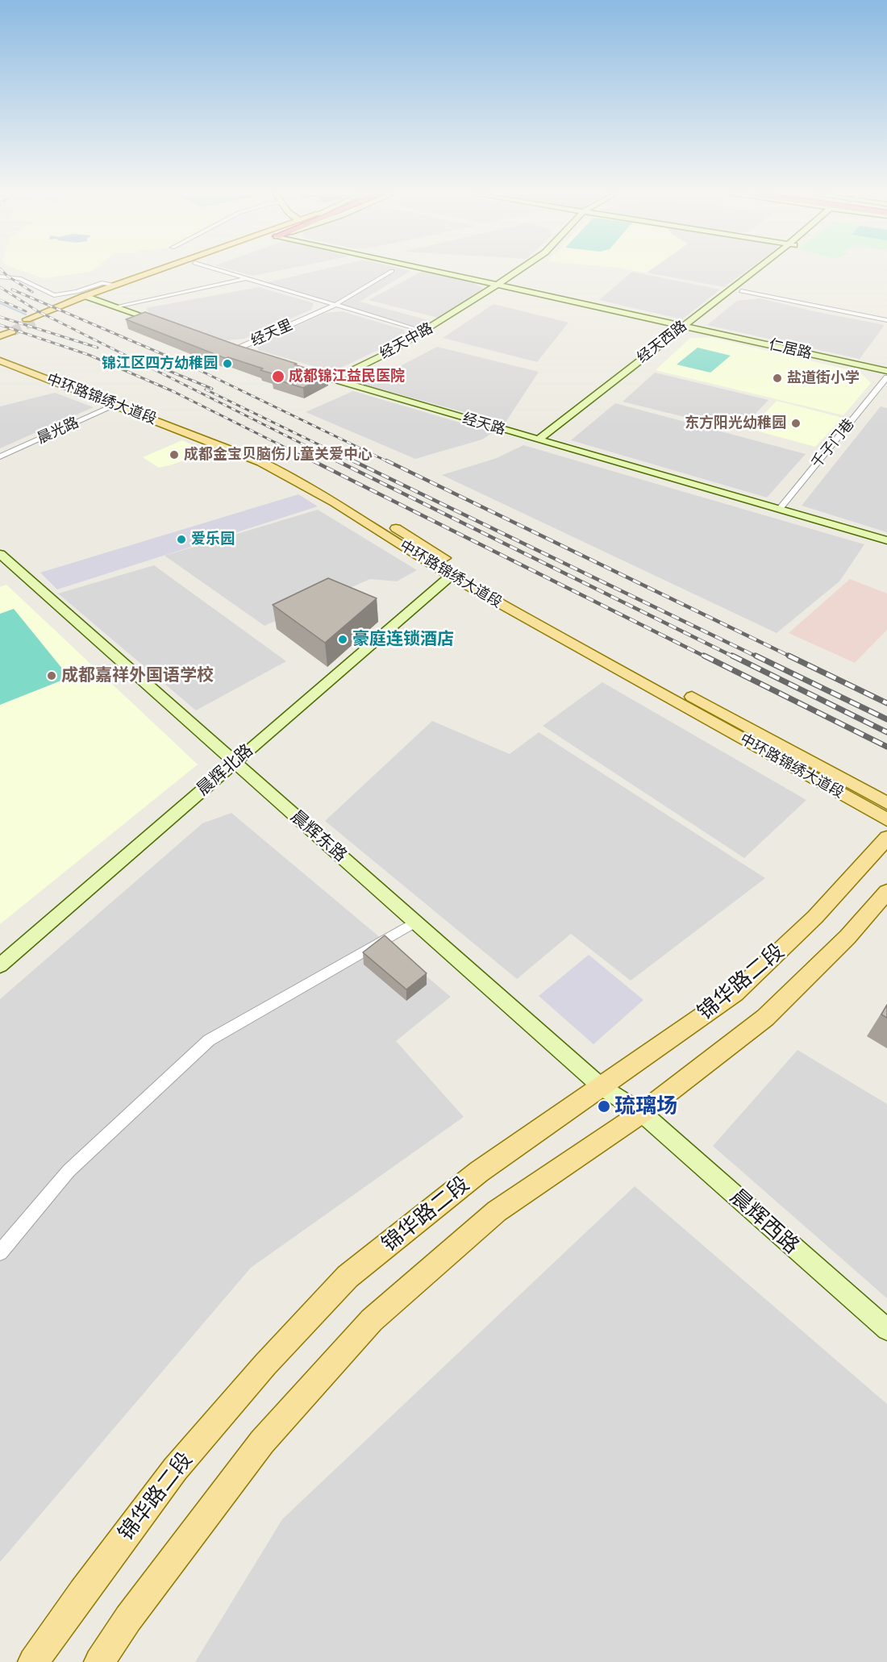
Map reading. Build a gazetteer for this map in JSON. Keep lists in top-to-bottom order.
{
  "streets": {
    "main road": ["中环路锦绣大道段", "锦华路二段"],
    "street": [
      "经天里",
      "经天中路",
      "经天西路",
      "仁居路",
      "经天路",
      "晨光路",
      "千子门巷",
      "晨辉北路",
      "晨辉东路",
      "晨辉西路"
    ]
  },
  "crossings": [
    ["经天中路", "仁居路"],
    ["经天中路", "经天路"],
    ["经天西路", "仁居路"],
    ["经天西路", "经天路"],
    ["中环路锦绣大道段", "晨光路"],
    ["中环路锦绣大道段", "晨辉北路"],
    ["经天路", "千子门巷"],
    ["晨辉北路", "晨辉东路"],
    ["晨辉东路", "锦华路二段"],
    ["晨辉东路", "晨辉西路"]
  ],
  "places": [
    "锦江区四方幼稚园",
    "成都锦江益民医院",
    "盐道街小学",
    "东方阳光幼稚园",
    "成都金宝贝脑伤儿童关爱中心",
    "爱乐园",
    "豪庭连锁酒店",
    "成都嘉祥外国语学校",
    "琉璃场"
  ]
}
